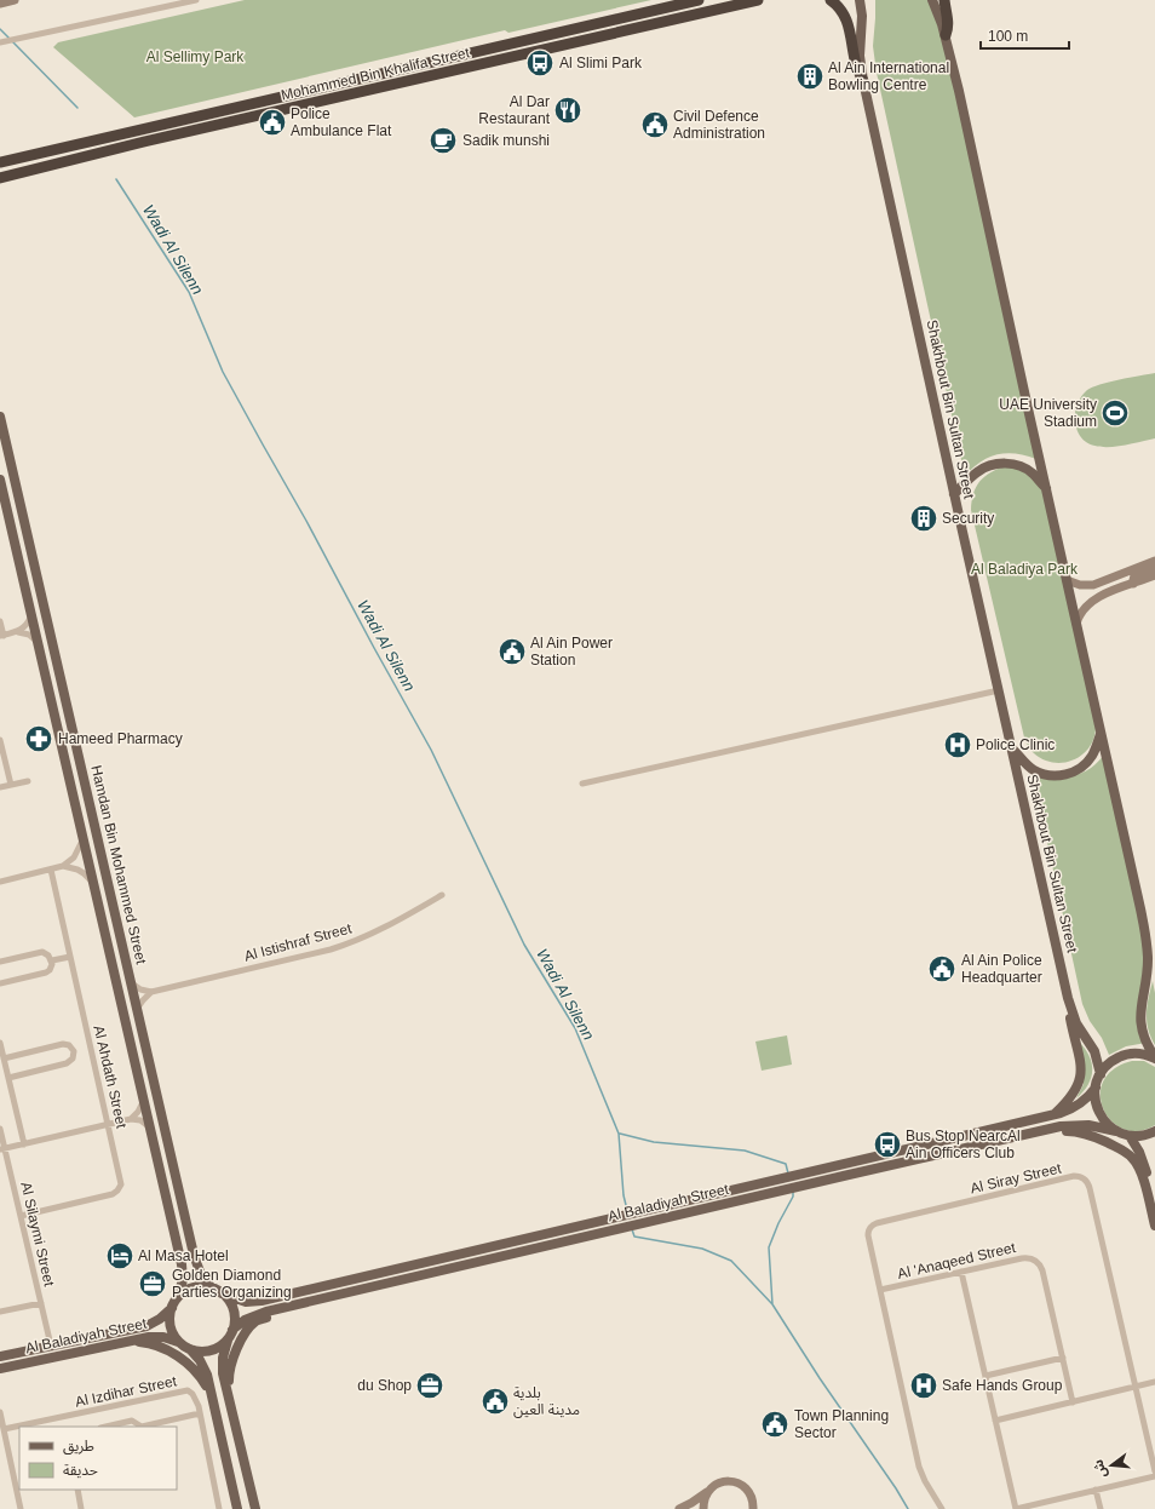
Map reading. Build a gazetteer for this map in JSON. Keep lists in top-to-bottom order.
{
  "streets": {
    "highway": ["Mohammed Bin Khalifa Street"],
    "main road": ["Shakhbout Bin Sultan Street", "Hamdan Bin Mohammed Street", "Al Baladiyah Street"],
    "street": [
      "Al Istishraf Street",
      "Al Ahdath Street",
      "Al Siray Street",
      "Al Silaymi Street",
      "Al 'Anaqeed Street",
      "Al Izdihar Street"
    ]
  },
  "crossings": [
    ["Hamdan Bin Mohammed Street", "Al Baladiyah Street"],
    ["Al Ahdath Street", "Al Silaymi Street"],
    ["Al Siray Street", "Al 'Anaqeed Street"],
    ["Al Baladiyah Street", "Al Silaymi Street"]
  ],
  "water": ["Wadi Al Silenn"],
  "parks": ["Al Sellimy Park", "Al Baladiya Park"],
  "places": {
    "bus stop": ["Al Slimi Park", "Bus Stop NearcAl Ain Officers Club"],
    "building": ["Al Ain International Bowling Centre", "Security"],
    "restaurant": ["Al Dar Restaurant"],
    "public building": [
      "Police Ambulance Flat",
      "Civil Defence Administration",
      "Al Ain Power Station",
      "Al Ain Police Headquarter",
      "بلدية مدينة العين",
      "Town Planning Sector"
    ],
    "cafe": ["Sadik munshi"],
    "sports": ["UAE University Stadium"],
    "pharmacy": ["Hameed Pharmacy"],
    "hospital": ["Police Clinic", "Safe Hands Group"],
    "hotel": ["Al Masa Hotel"],
    "office": ["Golden Diamond Parties Organizing", "du Shop"]
  },
  "legend": ["طريق", "حديقة"],
  "scale_bar": "100 m",
  "north": "left"
}
